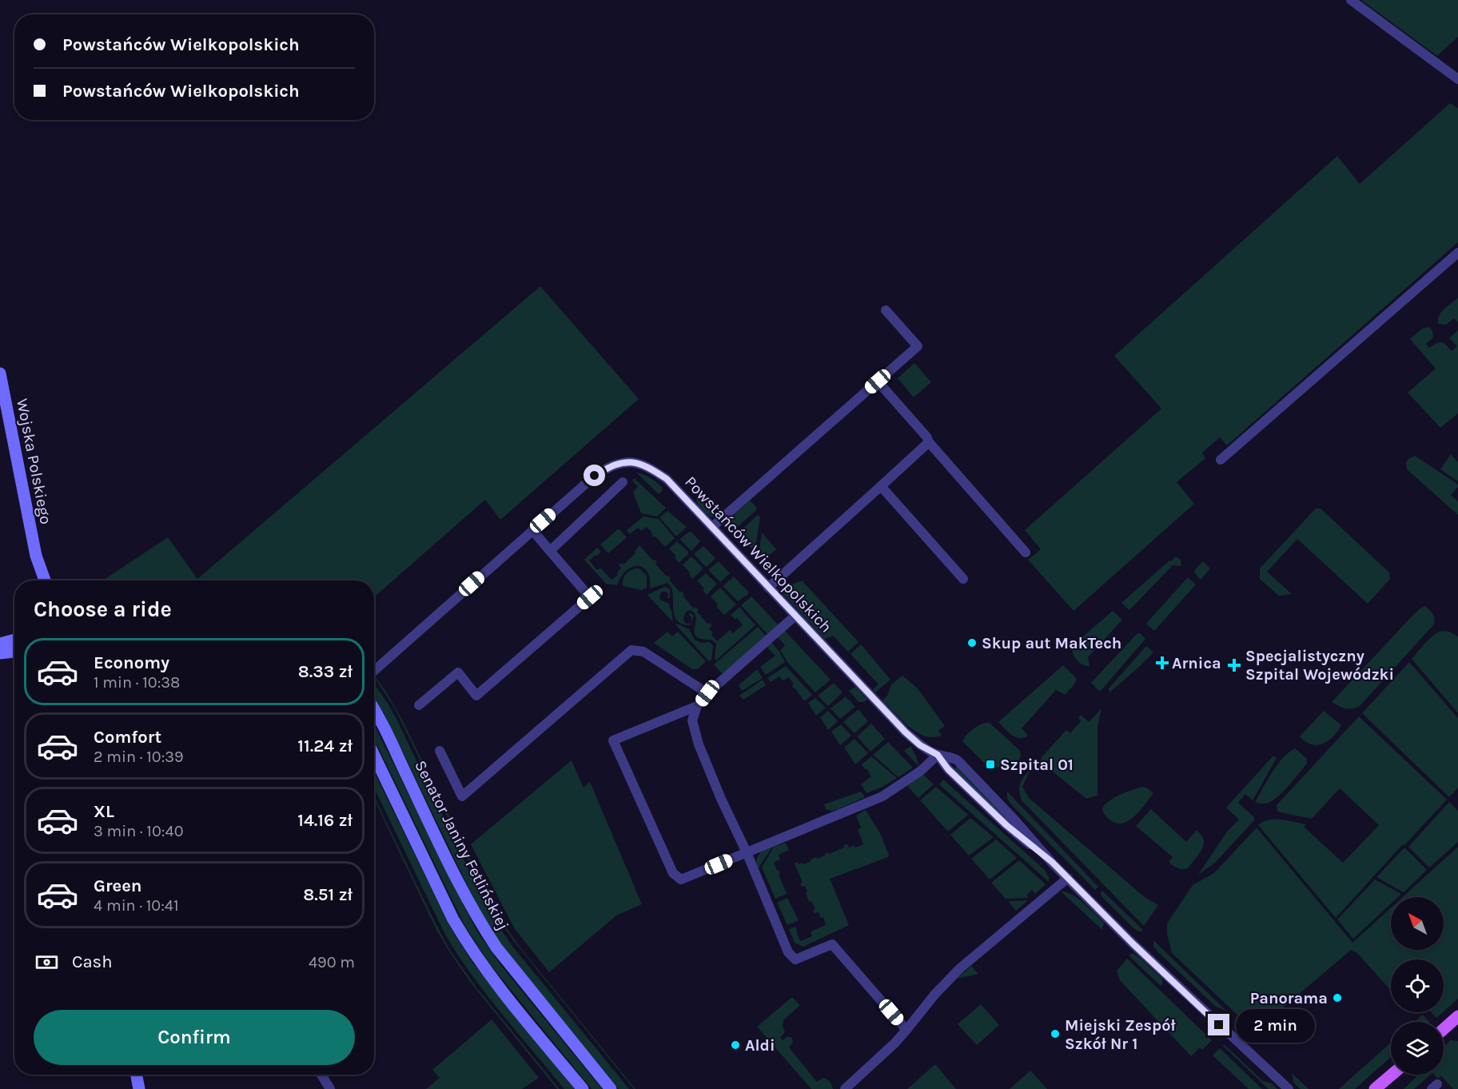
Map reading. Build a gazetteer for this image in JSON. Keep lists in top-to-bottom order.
{
  "streets": {
    "main road": ["Wojska Polskiego", "Senator Janiny Fetlińskiej"],
    "street": ["Powstańców Wielkopolskich"]
  },
  "places": {
    "other": [
      "Skup aut MakTech",
      "Panorama",
      "Miejski Zespół Szkół Nr 1",
      "Aldi"
    ],
    "health": ["Arnica", "Specjalistyczny Szpital Wojewódzki"],
    "transit": ["Szpital 01"]
  },
  "north": "top left",
  "page": {
    "banner": ["Powstańców Wielkopolskich", "Powstańców Wielkopolskich"],
    "heading": "Choose a ride",
    "list": [
      {
        "name": "Economy",
        "note": "1 min · 10:38",
        "value": "8.33 zł"
      },
      {
        "name": "Comfort",
        "note": "2 min · 10:39",
        "value": "11.24 zł"
      },
      {
        "name": "XL",
        "note": "3 min · 10:40",
        "value": "14.16 zł"
      },
      {
        "name": "Green",
        "note": "4 min · 10:41",
        "value": "8.51 zł"
      }
    ],
    "pay": ["Cash", "490 m"],
    "buttons": "Confirm",
    "bubble": "2 min"
  }
}
